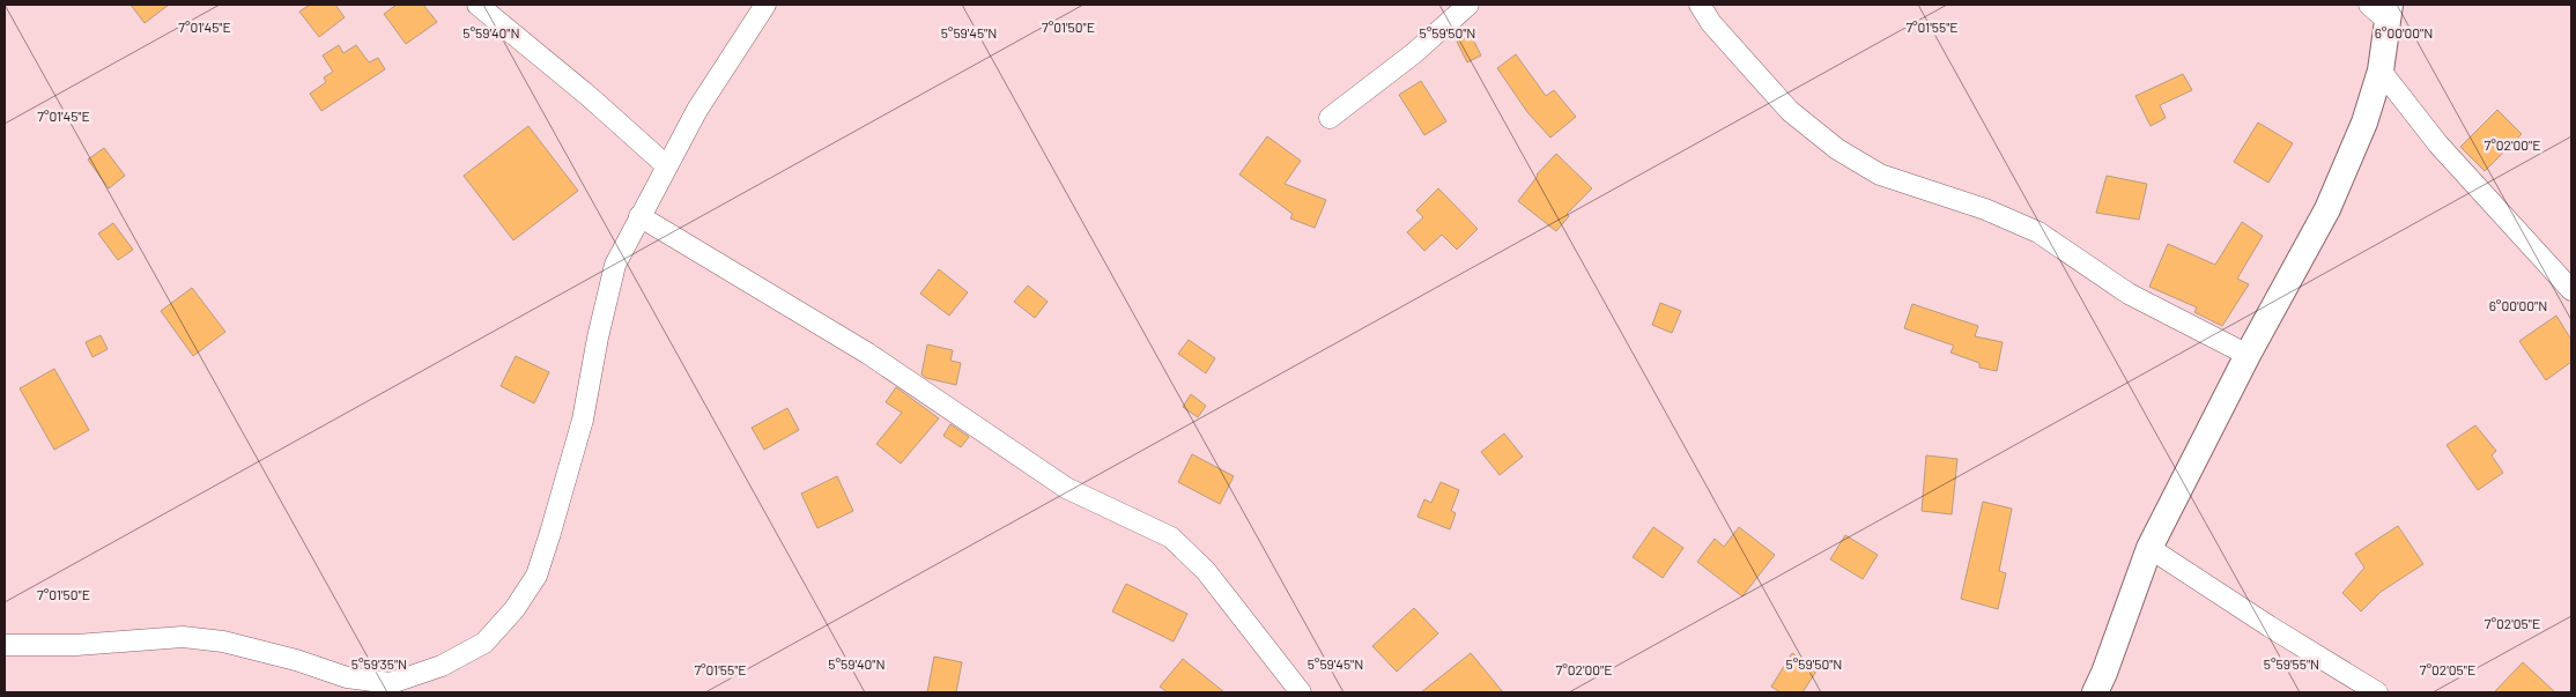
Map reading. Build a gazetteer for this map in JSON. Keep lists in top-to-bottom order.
{
  "coordinates": [
    "7°01'45\"E",
    "7°01'50\"E",
    "7°01'55\"E",
    "5°59'40\"N",
    "5°59'45\"N",
    "5°59'50\"N",
    "6°00'00\"N",
    "7°02'00\"E",
    "7°02'05\"E",
    "5°59'35\"N",
    "5°59'55\"N"
  ]
}
